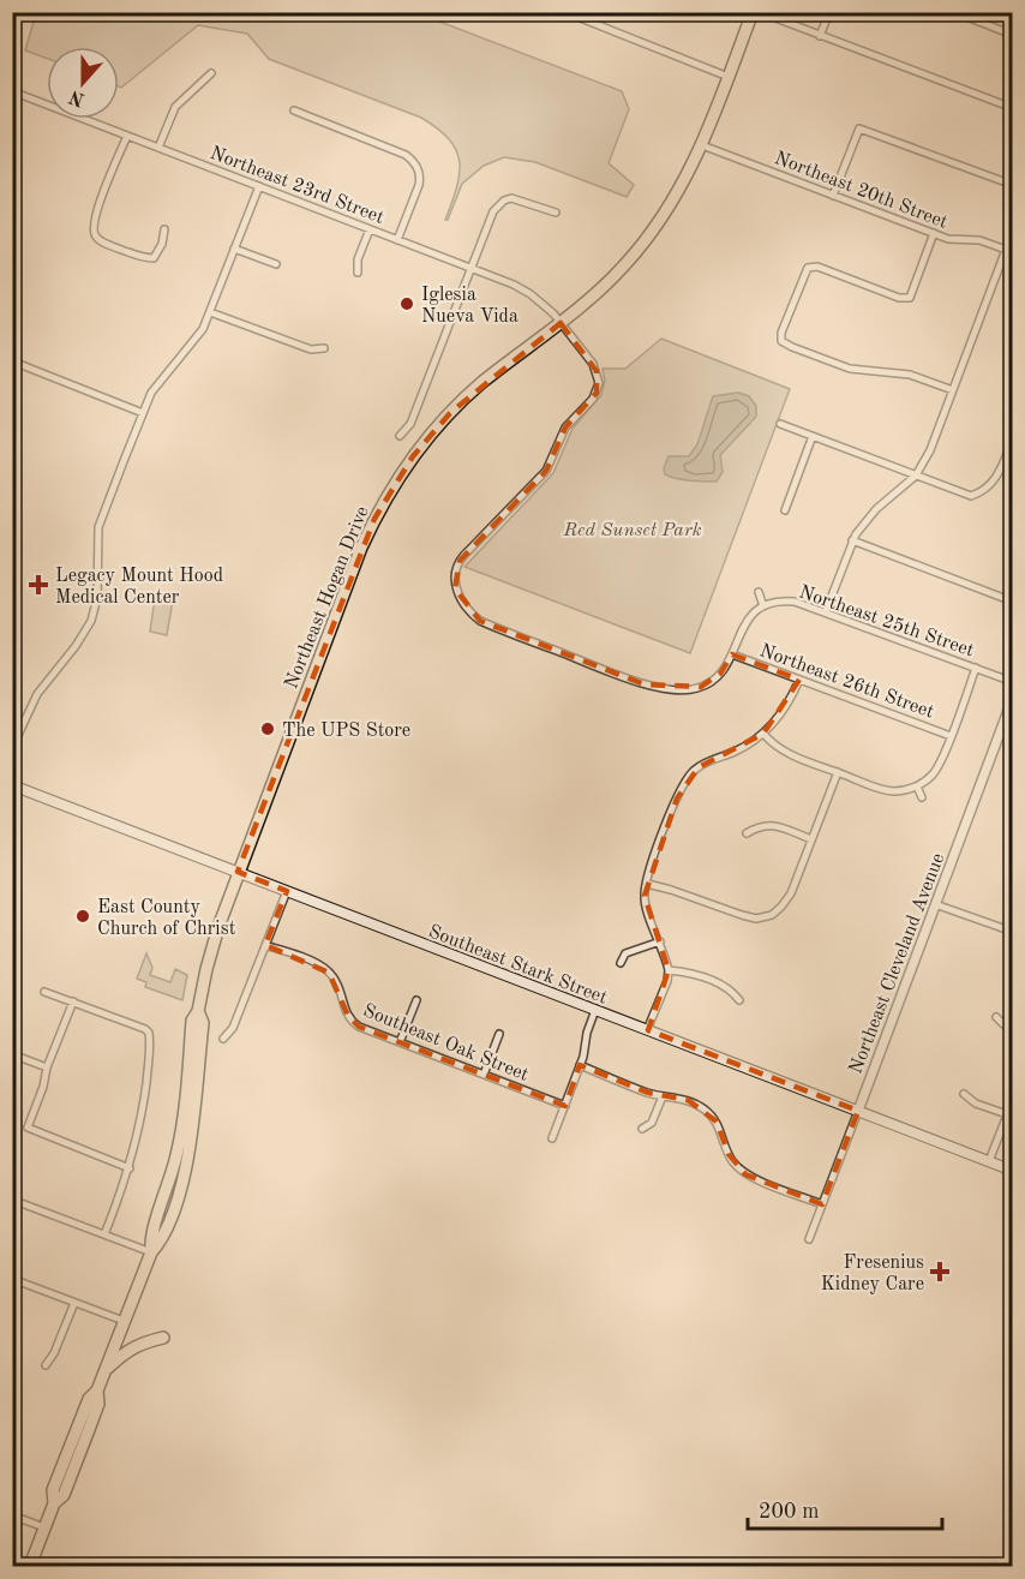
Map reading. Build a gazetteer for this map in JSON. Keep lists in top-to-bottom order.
{
  "streets": {
    "highway": ["Northeast Hogan Drive"],
    "main road": ["Southeast Stark Street"],
    "street": [
      "Northeast 23rd Street",
      "Northeast 20th Street",
      "Northeast 25th Street",
      "Northeast 26th Street",
      "Northeast Cleveland Avenue",
      "Southeast Oak Street"
    ]
  },
  "crossings": [
    ["Northeast 23rd Street", "Northeast Hogan Drive"],
    ["Northeast 23rd Street", "Northeast 26th Street"],
    ["Northeast 20th Street", "Northeast Hogan Drive"],
    ["Northeast Hogan Drive", "Southeast Stark Street"],
    ["Southeast Stark Street", "Northeast Cleveland Avenue"]
  ],
  "parks": ["Red Sunset Park"],
  "places": {
    "other": ["Iglesia Nueva Vida", "The UPS Store", "East County Church of Christ"],
    "health": ["Legacy Mount Hood Medical Center", "Fresenius Kidney Care"]
  },
  "scale_bar": "200 m",
  "north": "bottom"
}
